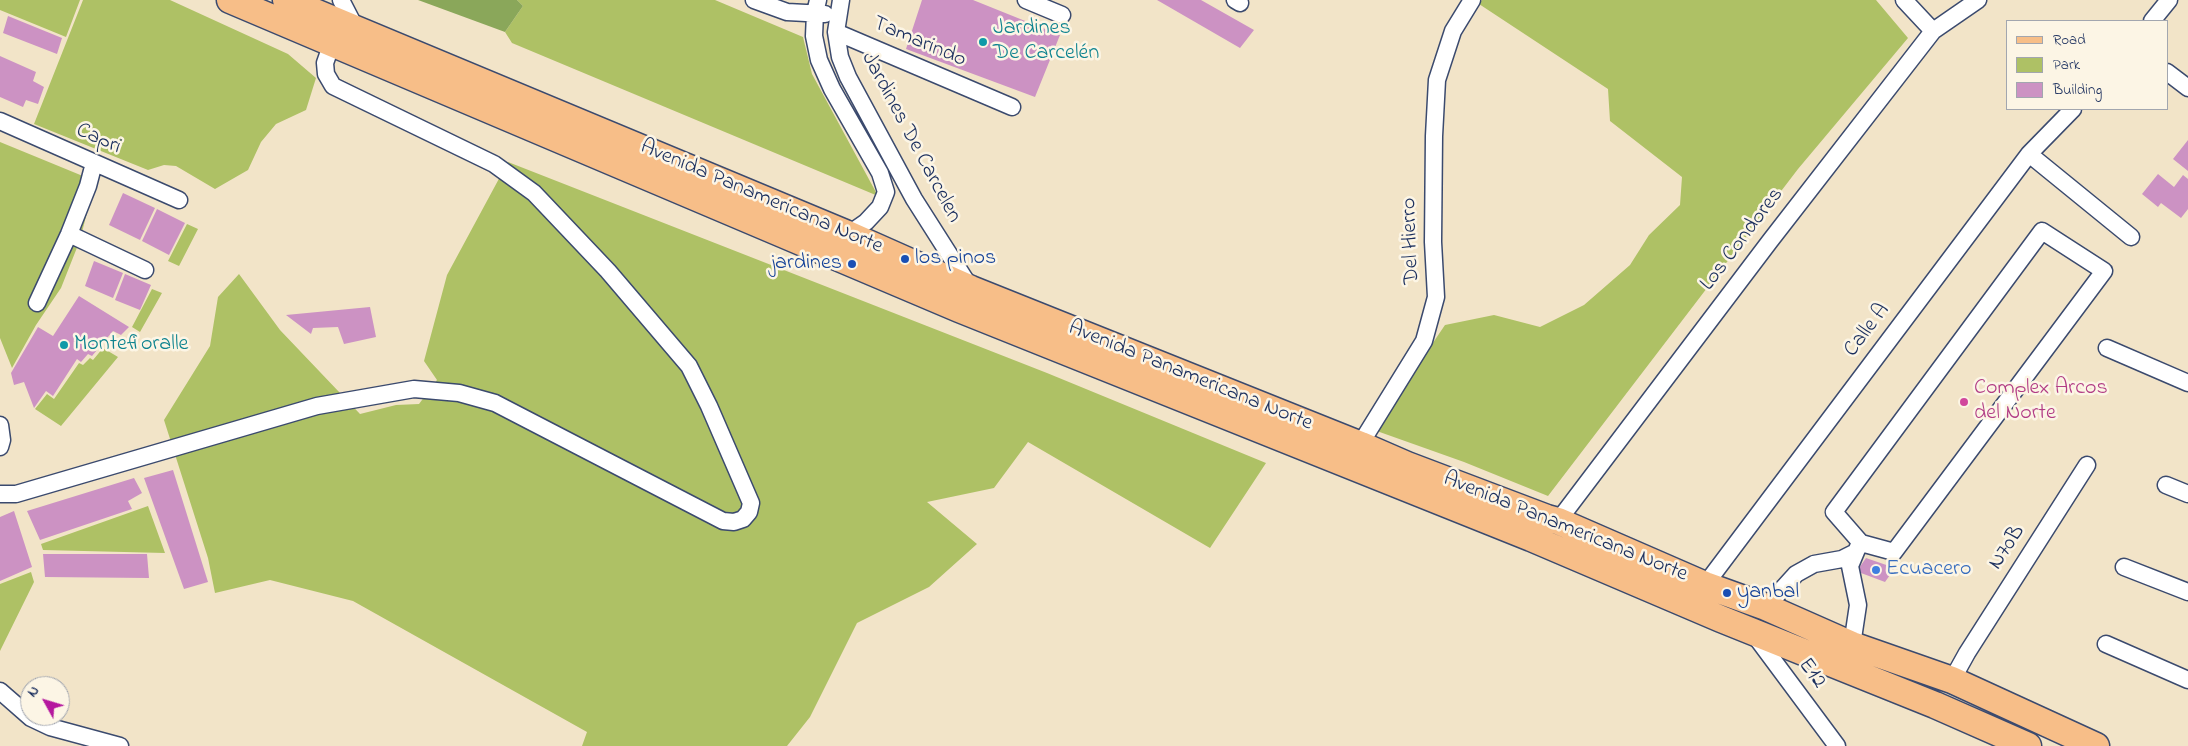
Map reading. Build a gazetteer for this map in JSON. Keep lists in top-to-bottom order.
{
  "streets": {
    "main road": ["Avenida Panamericana Norte"],
    "street": [
      "Tamarindo",
      "Jardines De Carcelen",
      "Capri",
      "Los Condores",
      "Del Hierro",
      "Calle A",
      "N70B",
      "E12"
    ]
  },
  "crossings": [
    ["Tamarindo", "Jardines De Carcelen"],
    ["Jardines De Carcelen", "Avenida Panamericana Norte"],
    ["Avenida Panamericana Norte", "Los Condores"],
    ["Avenida Panamericana Norte", "Del Hierro"],
    ["Avenida Panamericana Norte", "Calle A"],
    ["Avenida Panamericana Norte", "N70B"],
    ["Avenida Panamericana Norte", "E12"]
  ],
  "places": [
    "Jardines De Carcelén",
    "los pinos",
    "jardines",
    "Montefioralle",
    "Complex Arcos del Norte",
    "Ecuacero",
    "yanbal"
  ],
  "legend": ["Road", "Park", "Building"],
  "north": "top left"
}
